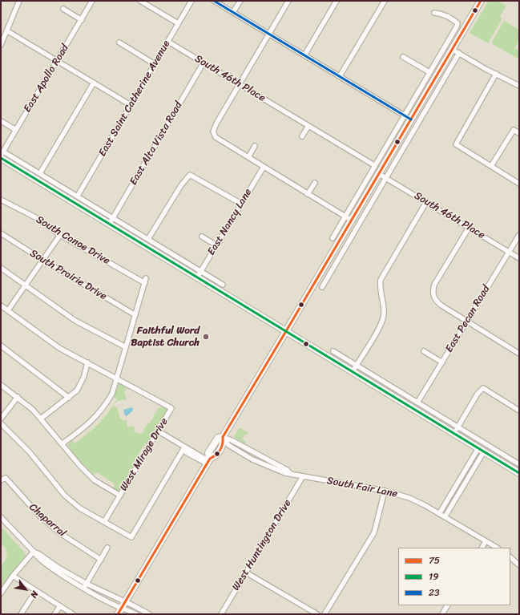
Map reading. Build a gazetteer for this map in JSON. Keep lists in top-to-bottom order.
{
  "streets": {
    "street": [
      "East Apollo Road",
      "South 46th Place",
      "East Saint Catherine Avenue",
      "East Alta Vista Road",
      "East Nancy Lane",
      "South Canoe Drive",
      "South Prairie Drive",
      "East Pecan Road",
      "West Mirage Drive",
      "South Fair Lane",
      "Chaparral",
      "West Huntington Drive"
    ]
  },
  "crossings": [
    ["South 46th Place", "East Saint Catherine Avenue"],
    ["South 46th Place", "East Alta Vista Road"],
    ["South 46th Place", "East Pecan Road"],
    ["South Canoe Drive", "South Prairie Drive"],
    ["South Fair Lane", "West Huntington Drive"]
  ],
  "places": ["Faithful Word Baptist Church"],
  "lines": ["transit line 75", "transit line 23", "transit line 19"],
  "legend": ["75", "19", "23"],
  "north": "bottom right"
}
